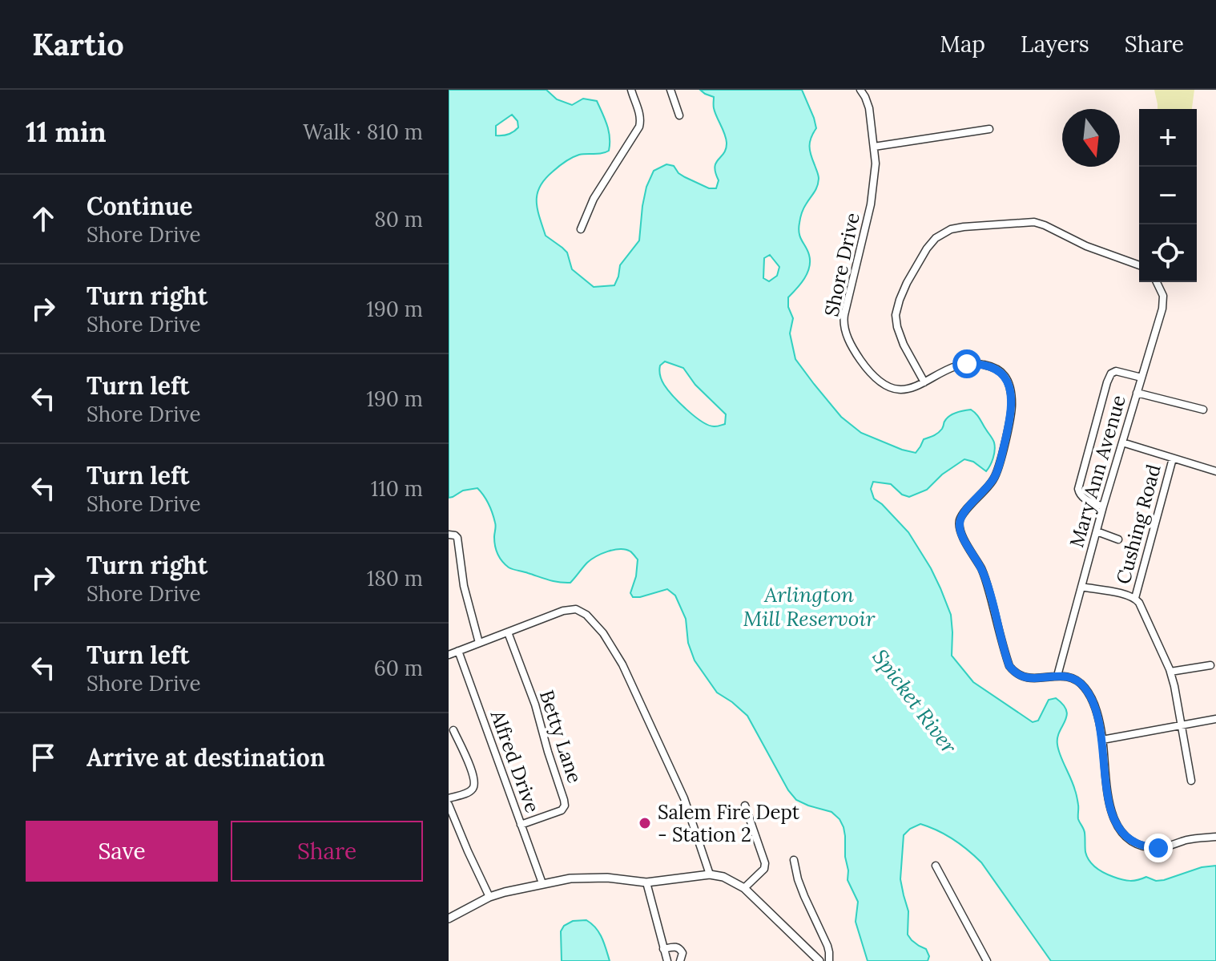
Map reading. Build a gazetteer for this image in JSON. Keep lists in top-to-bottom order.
{
  "streets": {
    "street": [
      "Shore Drive",
      "Mary Ann Avenue",
      "Cushing Road",
      "Betty Lane",
      "Alfred Drive"
    ]
  },
  "crossings": [
    ["Shore Drive", "Mary Ann Avenue"],
    ["Betty Lane", "Alfred Drive"]
  ],
  "water": ["Arlington Mill Reservoir", "Spicket River"],
  "places": ["Salem Fire Dept - Station 2"],
  "north": "bottom",
  "page": {
    "header": "Kartio",
    "nav": ["Map", "Layers", "Share"],
    "heading": ["11 min", "Walk · 810 m"],
    "map_buttons": ["+", "−"],
    "list": [
      ["Continue", "Shore Drive", "80 m"],
      ["Turn right", "Shore Drive", "190 m"],
      ["Turn left", "Shore Drive", "190 m"],
      ["Turn left", "Shore Drive", "110 m"],
      ["Turn right", "Shore Drive", "180 m"],
      ["Turn left", "Shore Drive", "60 m"],
      "Arrive at destination"
    ],
    "buttons": ["Save", "Share"]
  }
}
